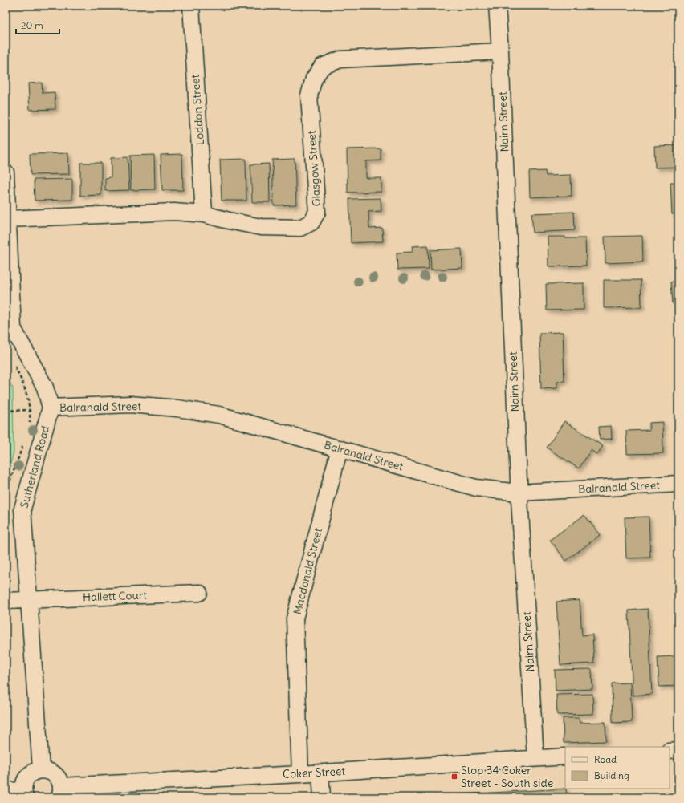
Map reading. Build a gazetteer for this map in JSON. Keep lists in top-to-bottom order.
{
  "streets": {
    "street": [
      "Loddon Street",
      "Nairn Street",
      "Glasgow Street",
      "Balranald Street",
      "Sutherland Road",
      "Macdonald Street",
      "Hallett Court",
      "Coker Street"
    ]
  },
  "crossings": [
    ["Loddon Street", "Glasgow Street"],
    ["Nairn Street", "Glasgow Street"],
    ["Nairn Street", "Balranald Street"],
    ["Nairn Street", "Coker Street"],
    ["Balranald Street", "Sutherland Road"],
    ["Balranald Street", "Macdonald Street"],
    ["Sutherland Road", "Hallett Court"],
    ["Macdonald Street", "Coker Street"]
  ],
  "places": {
    "transit": ["Stop 34 Coker Street - South side"]
  },
  "legend": ["Road", "Building"],
  "scale_bar": "20 m"
}
